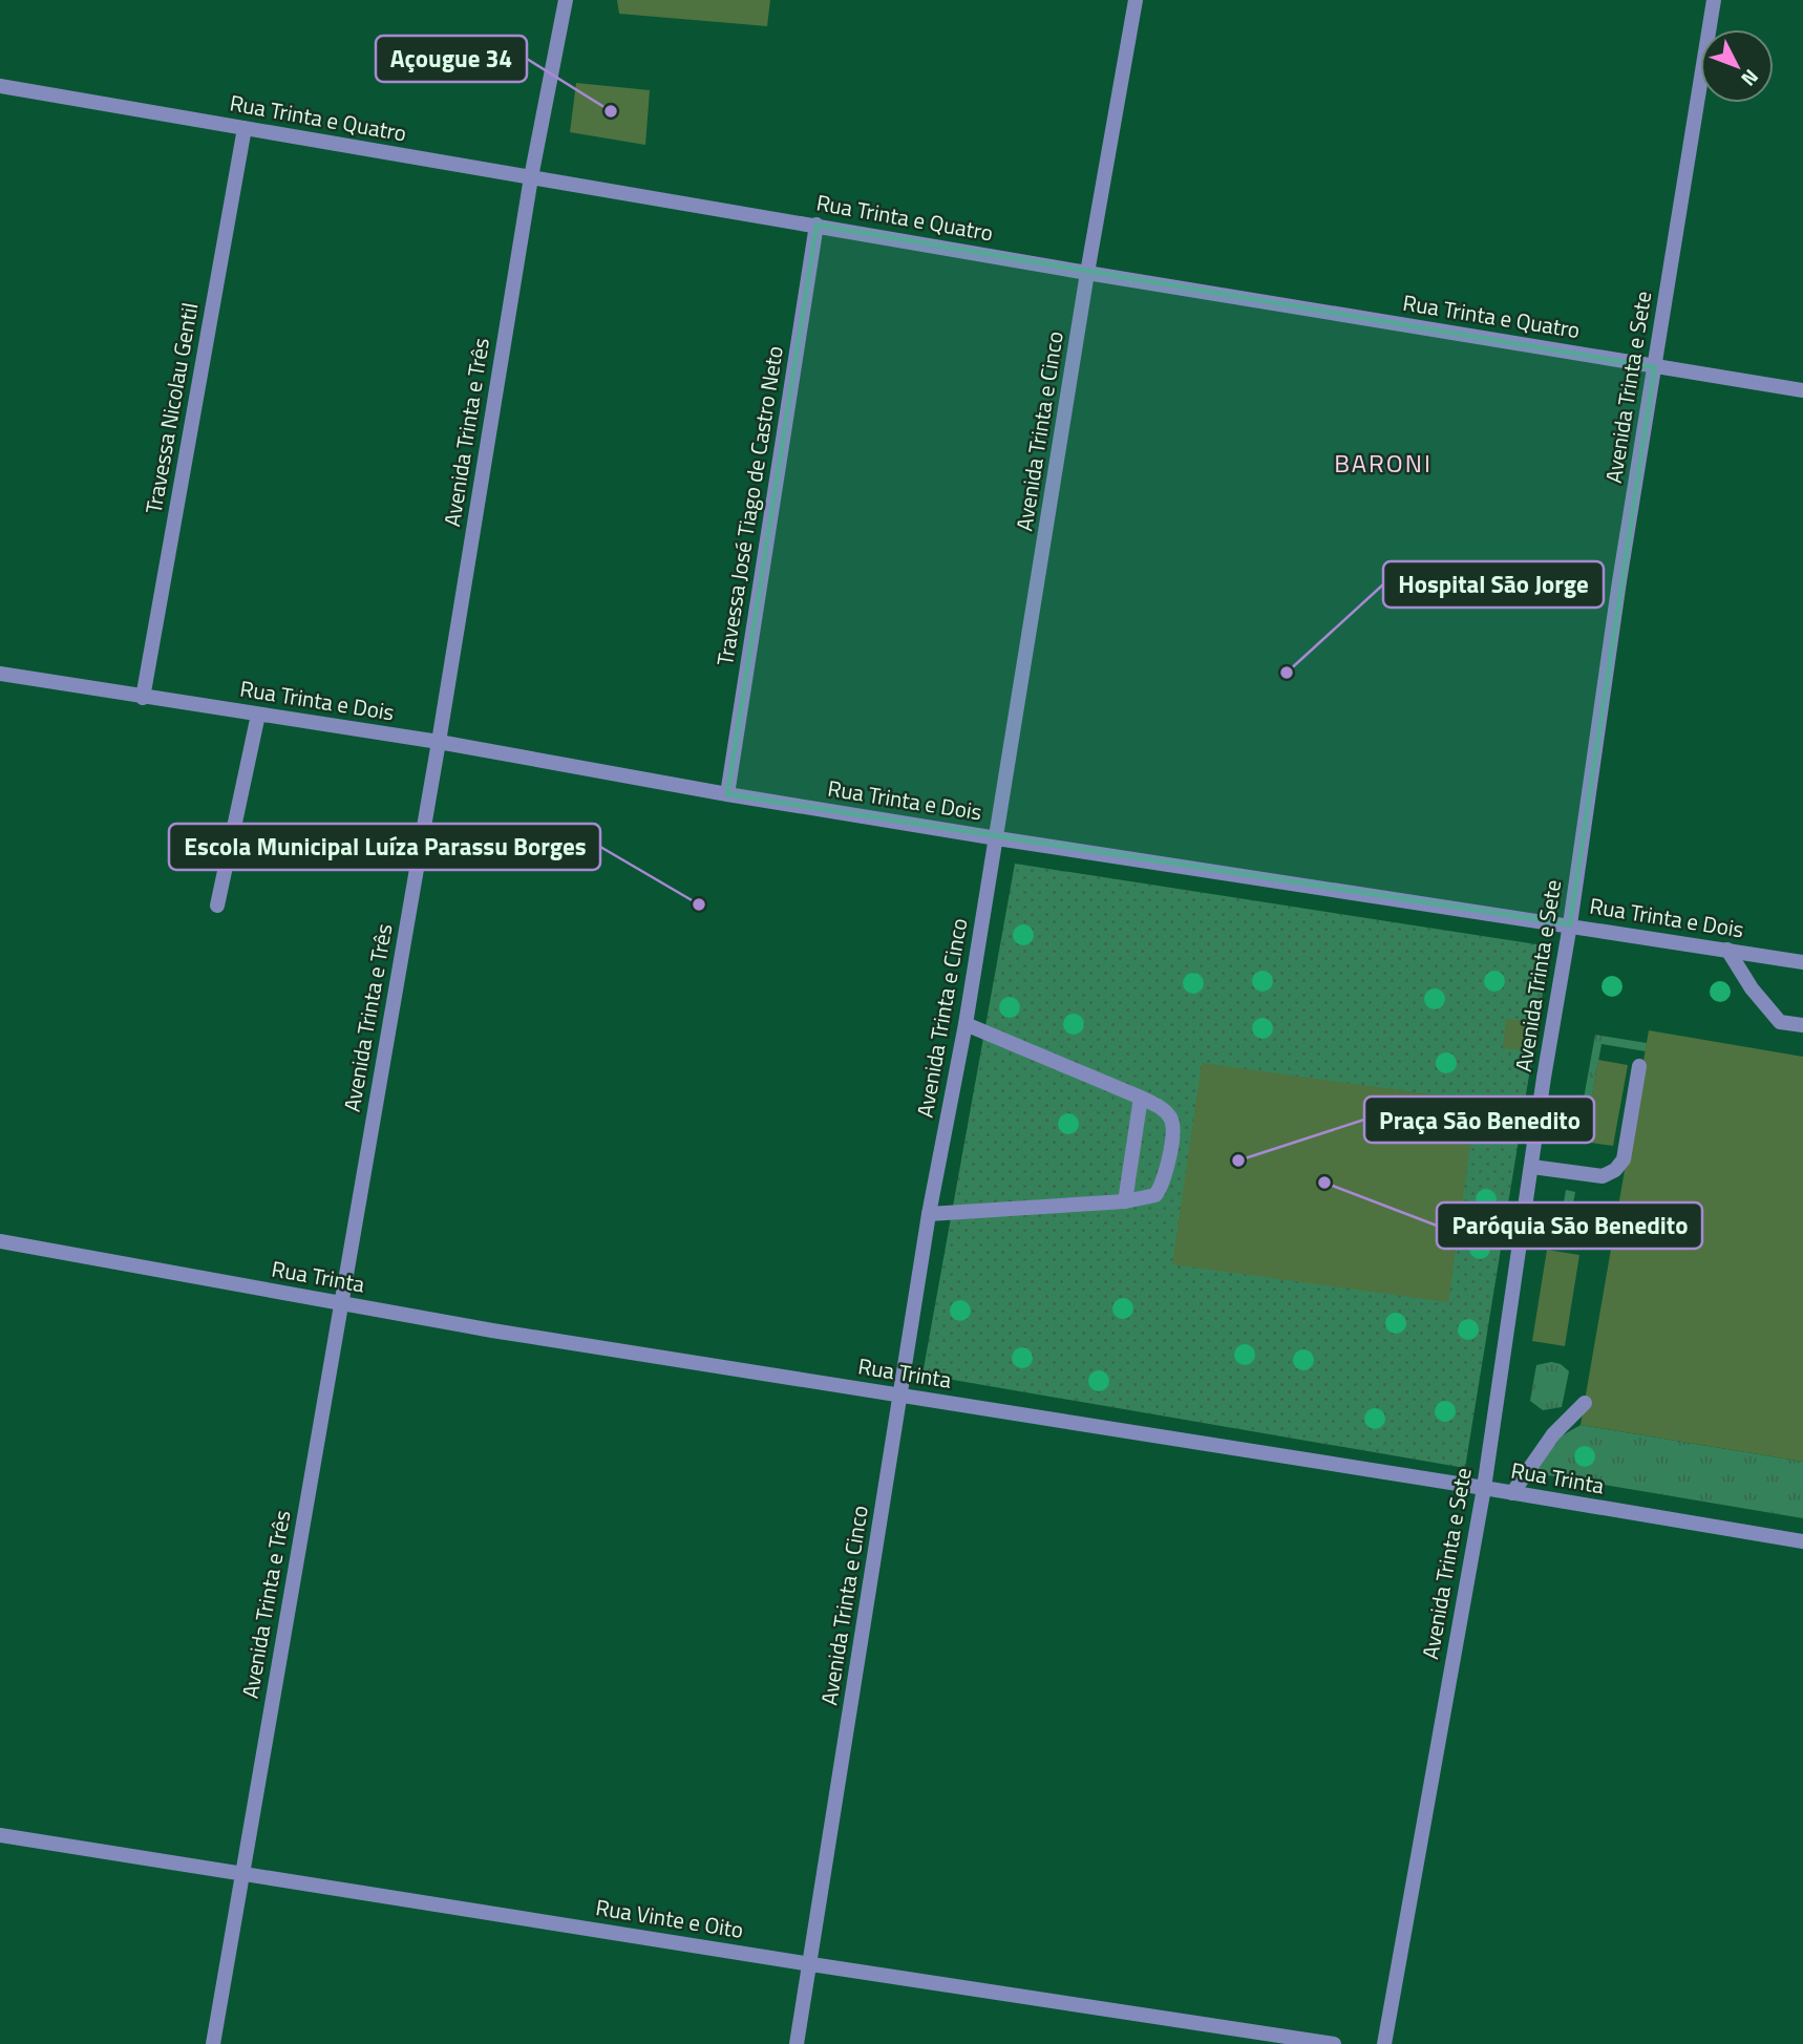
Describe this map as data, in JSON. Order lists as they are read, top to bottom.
{
  "streets": {
    "street": [
      "Rua Trinta e Quatro",
      "Avenida Trinta e Sete",
      "Travessa Nicolau Gentil",
      "Avenida Trinta e Cinco",
      "Avenida Trinta e Três",
      "Travessa José Tiago de Castro Neto",
      "Rua Trinta e Dois",
      "Rua Trinta",
      "Rua Vinte e Oito"
    ]
  },
  "crossings": [
    ["Rua Trinta e Quatro", "Avenida Trinta e Sete"],
    ["Rua Trinta e Quatro", "Travessa Nicolau Gentil"],
    ["Rua Trinta e Quatro", "Avenida Trinta e Cinco"],
    ["Rua Trinta e Quatro", "Avenida Trinta e Três"],
    ["Rua Trinta e Quatro", "Travessa José Tiago de Castro Neto"],
    ["Avenida Trinta e Sete", "Rua Trinta e Dois"],
    ["Avenida Trinta e Sete", "Rua Trinta"],
    ["Travessa Nicolau Gentil", "Rua Trinta e Dois"],
    ["Avenida Trinta e Cinco", "Rua Trinta e Dois"],
    ["Avenida Trinta e Cinco", "Rua Trinta"],
    ["Avenida Trinta e Cinco", "Rua Vinte e Oito"],
    ["Avenida Trinta e Três", "Rua Trinta e Dois"],
    ["Avenida Trinta e Três", "Rua Trinta"],
    ["Avenida Trinta e Três", "Rua Vinte e Oito"],
    ["Travessa José Tiago de Castro Neto", "Rua Trinta e Dois"]
  ],
  "districts": ["BARONI"],
  "places": [
    "Açougue 34",
    "Hospital São Jorge",
    "Escola Municipal Luíza Parassu Borges",
    "Praça São Benedito",
    "Paróquia São Benedito"
  ],
  "north": "bottom right"
}
